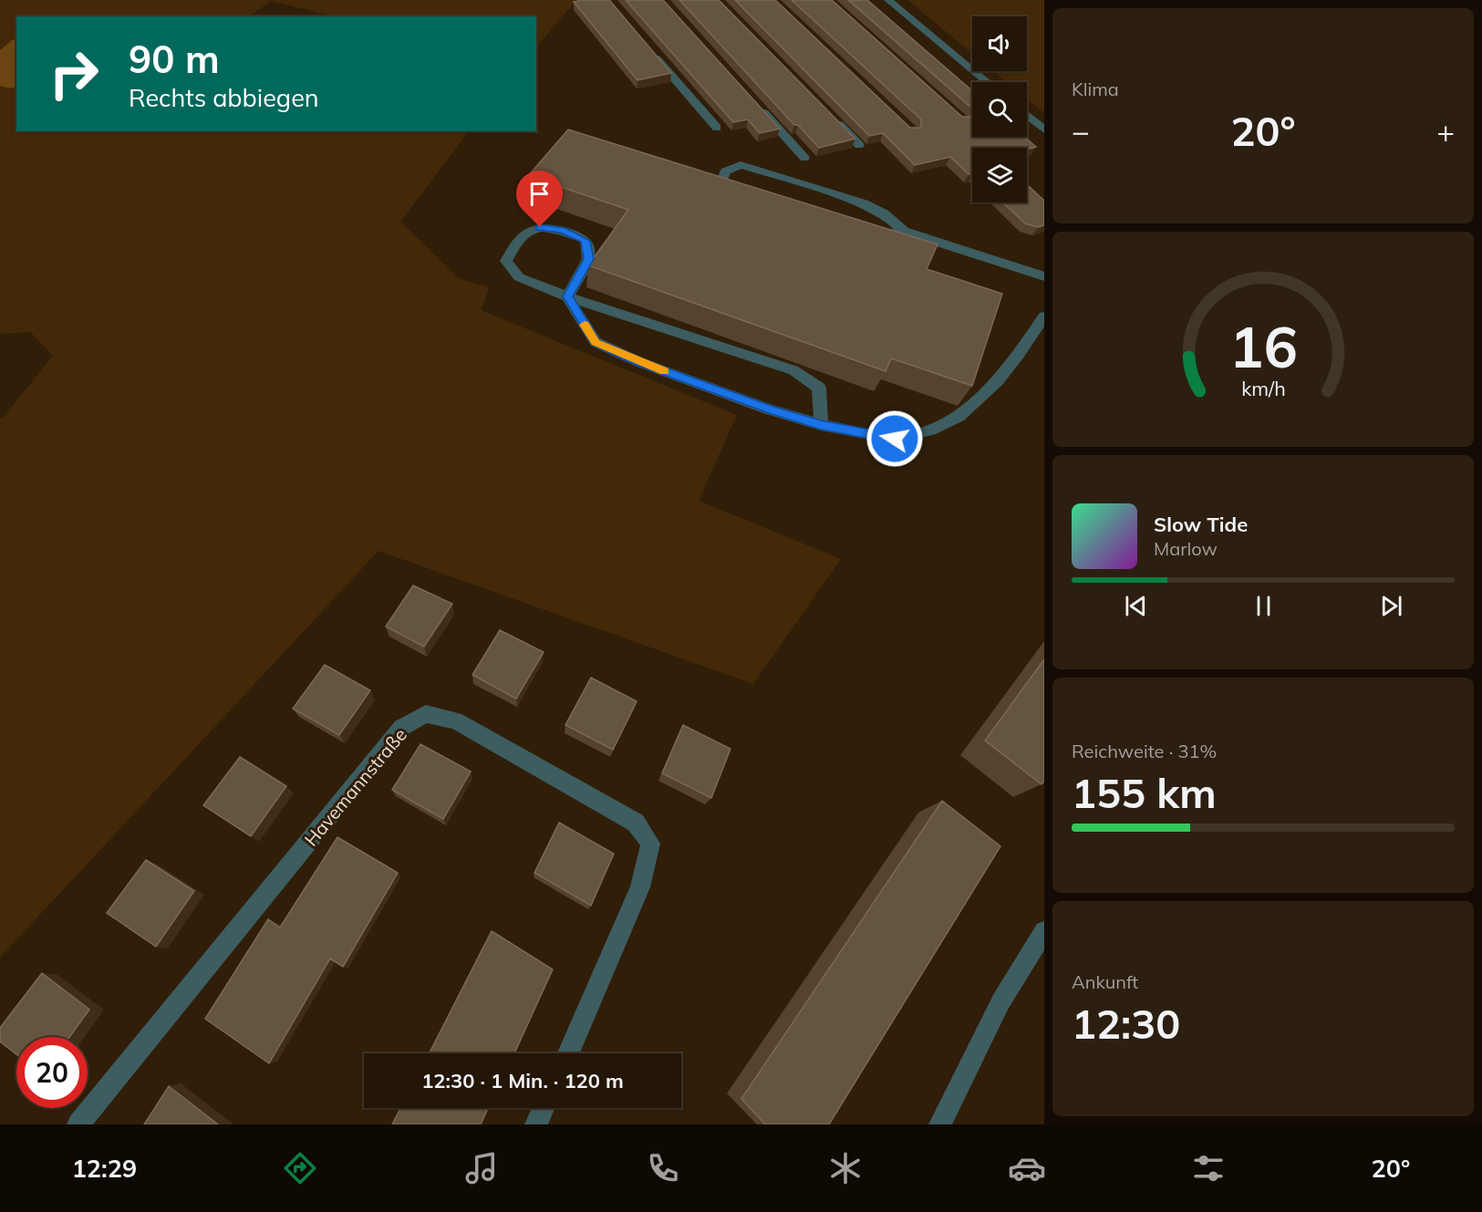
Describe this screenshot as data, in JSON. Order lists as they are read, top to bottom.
{
  "streets": {
    "street": ["Havemannstraße"]
  },
  "page": {
    "tile": [
      "Klima",
      ["Reichweite · 31%", "155 km"],
      ["Ankunft", "12:30"]
    ],
    "turn": ["90 m", "Rechts abbiegen"],
    "heat": ["−", "20°", "+"],
    "song": ["Slow Tide", "Marlow"],
    "limit": "20",
    "trip": "12:30 · 1 Min. · 120 m",
    "tabs": ["12:29", "20°"],
    "gauge": ["16", "km/h"]
  }
}
